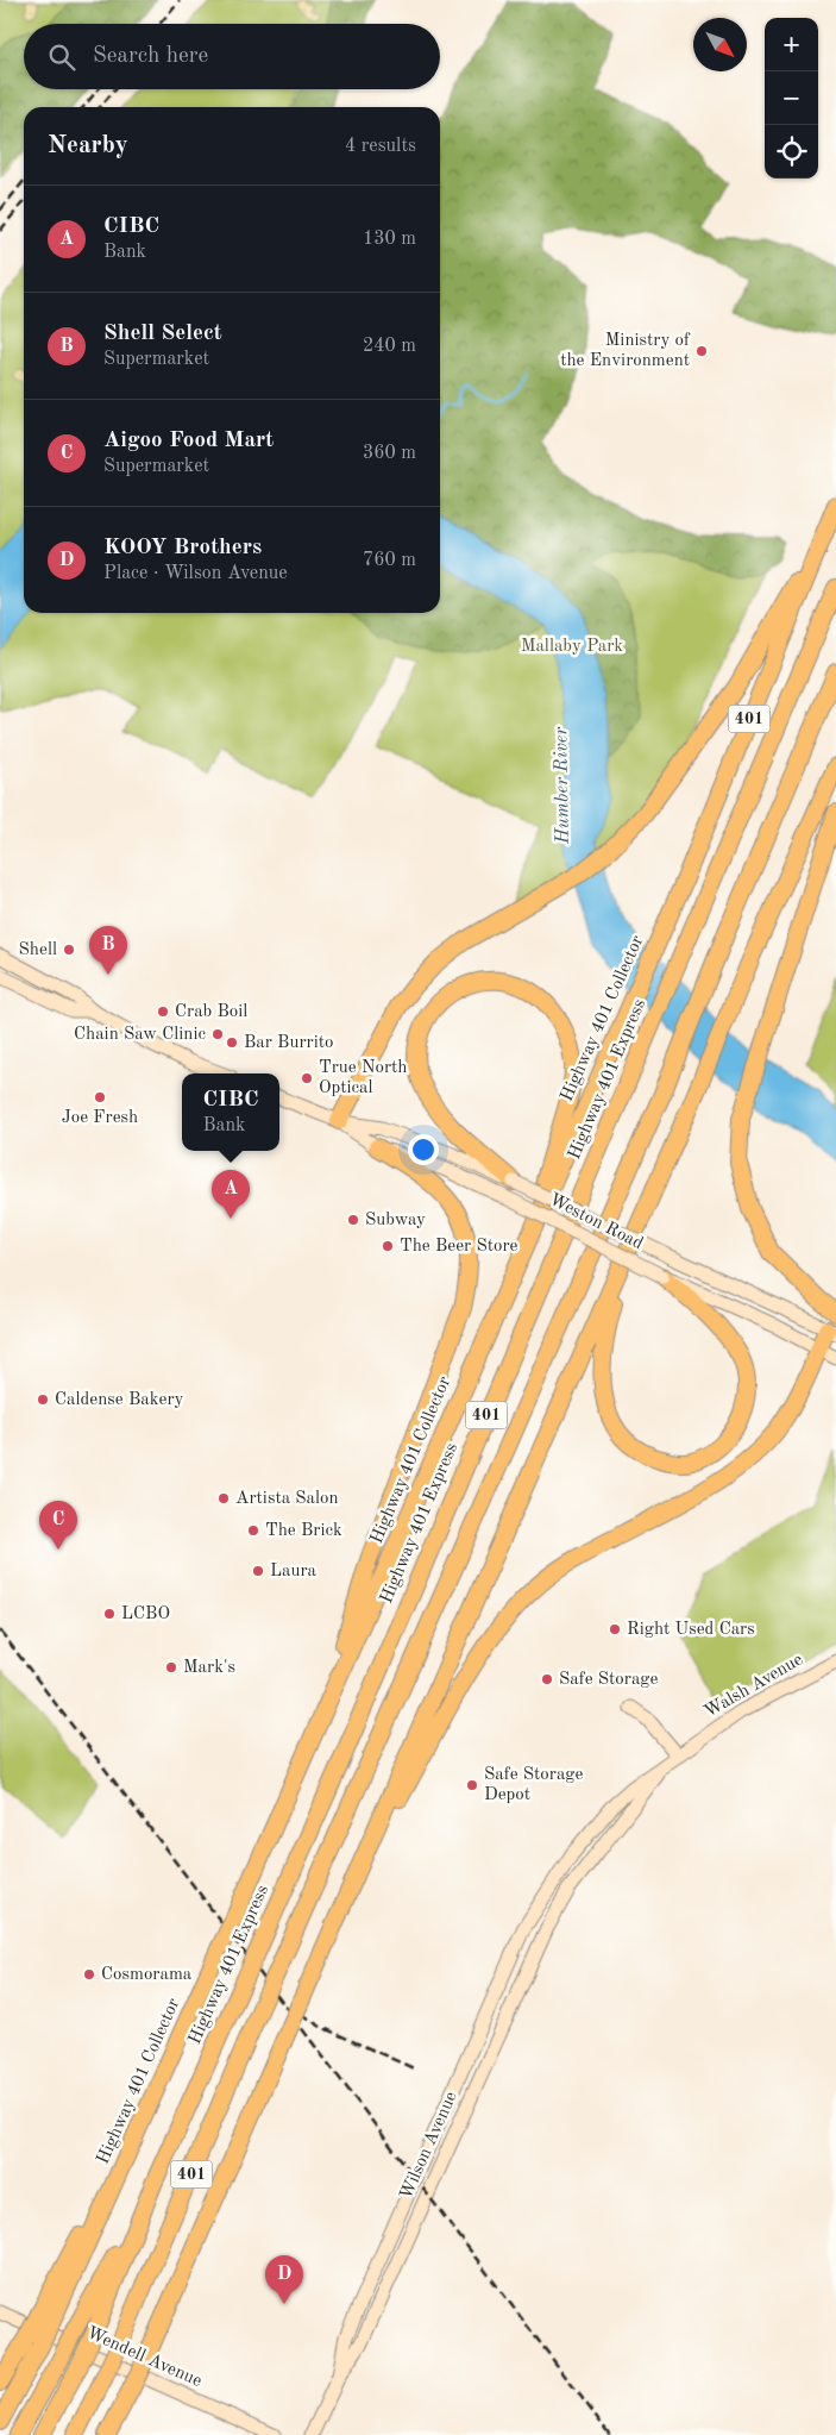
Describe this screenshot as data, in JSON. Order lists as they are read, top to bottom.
{
  "streets": {
    "highway": ["401", "Highway 401 Collector", "Highway 401 Express"],
    "main road": [
      "Weston Road",
      "Walsh Avenue",
      "Wilson Avenue",
      "Wendell Avenue"
    ]
  },
  "crossings": [
    ["Walsh Avenue", "Wilson Avenue"]
  ],
  "water": ["Humber River"],
  "parks": ["Mallaby Park"],
  "places": [
    "Ministry of the Environment",
    "Shell",
    "Crab Boil",
    "Chain Saw Clinic",
    "Bar Burrito",
    "True North Optical",
    "Joe Fresh",
    "Subway",
    "The Beer Store",
    "Caldense Bakery",
    "Artista Salon",
    "The Brick",
    "Laura",
    "LCBO",
    "Right Used Cars",
    "Mark's",
    "Safe Storage",
    "Safe Storage Depot",
    "Cosmorama"
  ],
  "north": "bottom right",
  "page": {
    "map_buttons": ["+", "−"],
    "search": "Search here",
    "heading": ["Nearby", "4 results"],
    "list": [
      {
        "mark": "A",
        "name": "CIBC",
        "note": "Bank",
        "value": "130 m"
      },
      {
        "mark": "B",
        "name": "Shell Select",
        "note": "Supermarket",
        "value": "240 m"
      },
      {
        "mark": "C",
        "name": "Aigoo Food Mart",
        "note": "Supermarket",
        "value": "360 m"
      },
      {
        "mark": "D",
        "name": "KOOY Brothers",
        "note": "Place · Wilson Avenue",
        "value": "760 m"
      }
    ],
    "pins": [
      "B",
      "A",
      "C",
      "D"
    ],
    "popup": ["CIBC", "Bank"]
  }
}
